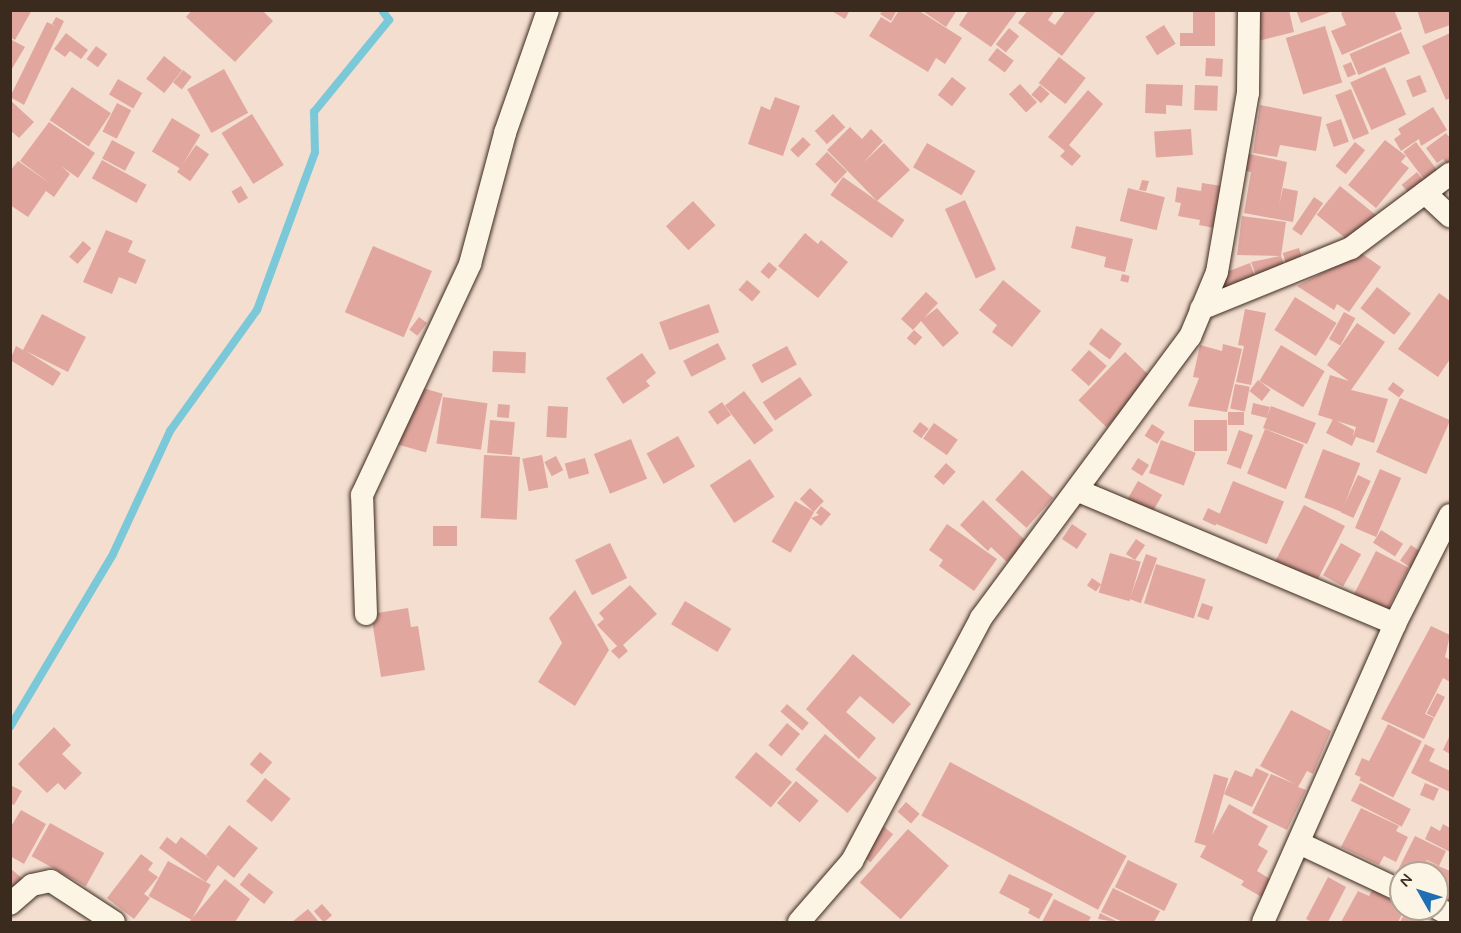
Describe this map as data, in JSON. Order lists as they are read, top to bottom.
{
  "north": "top left"
}
